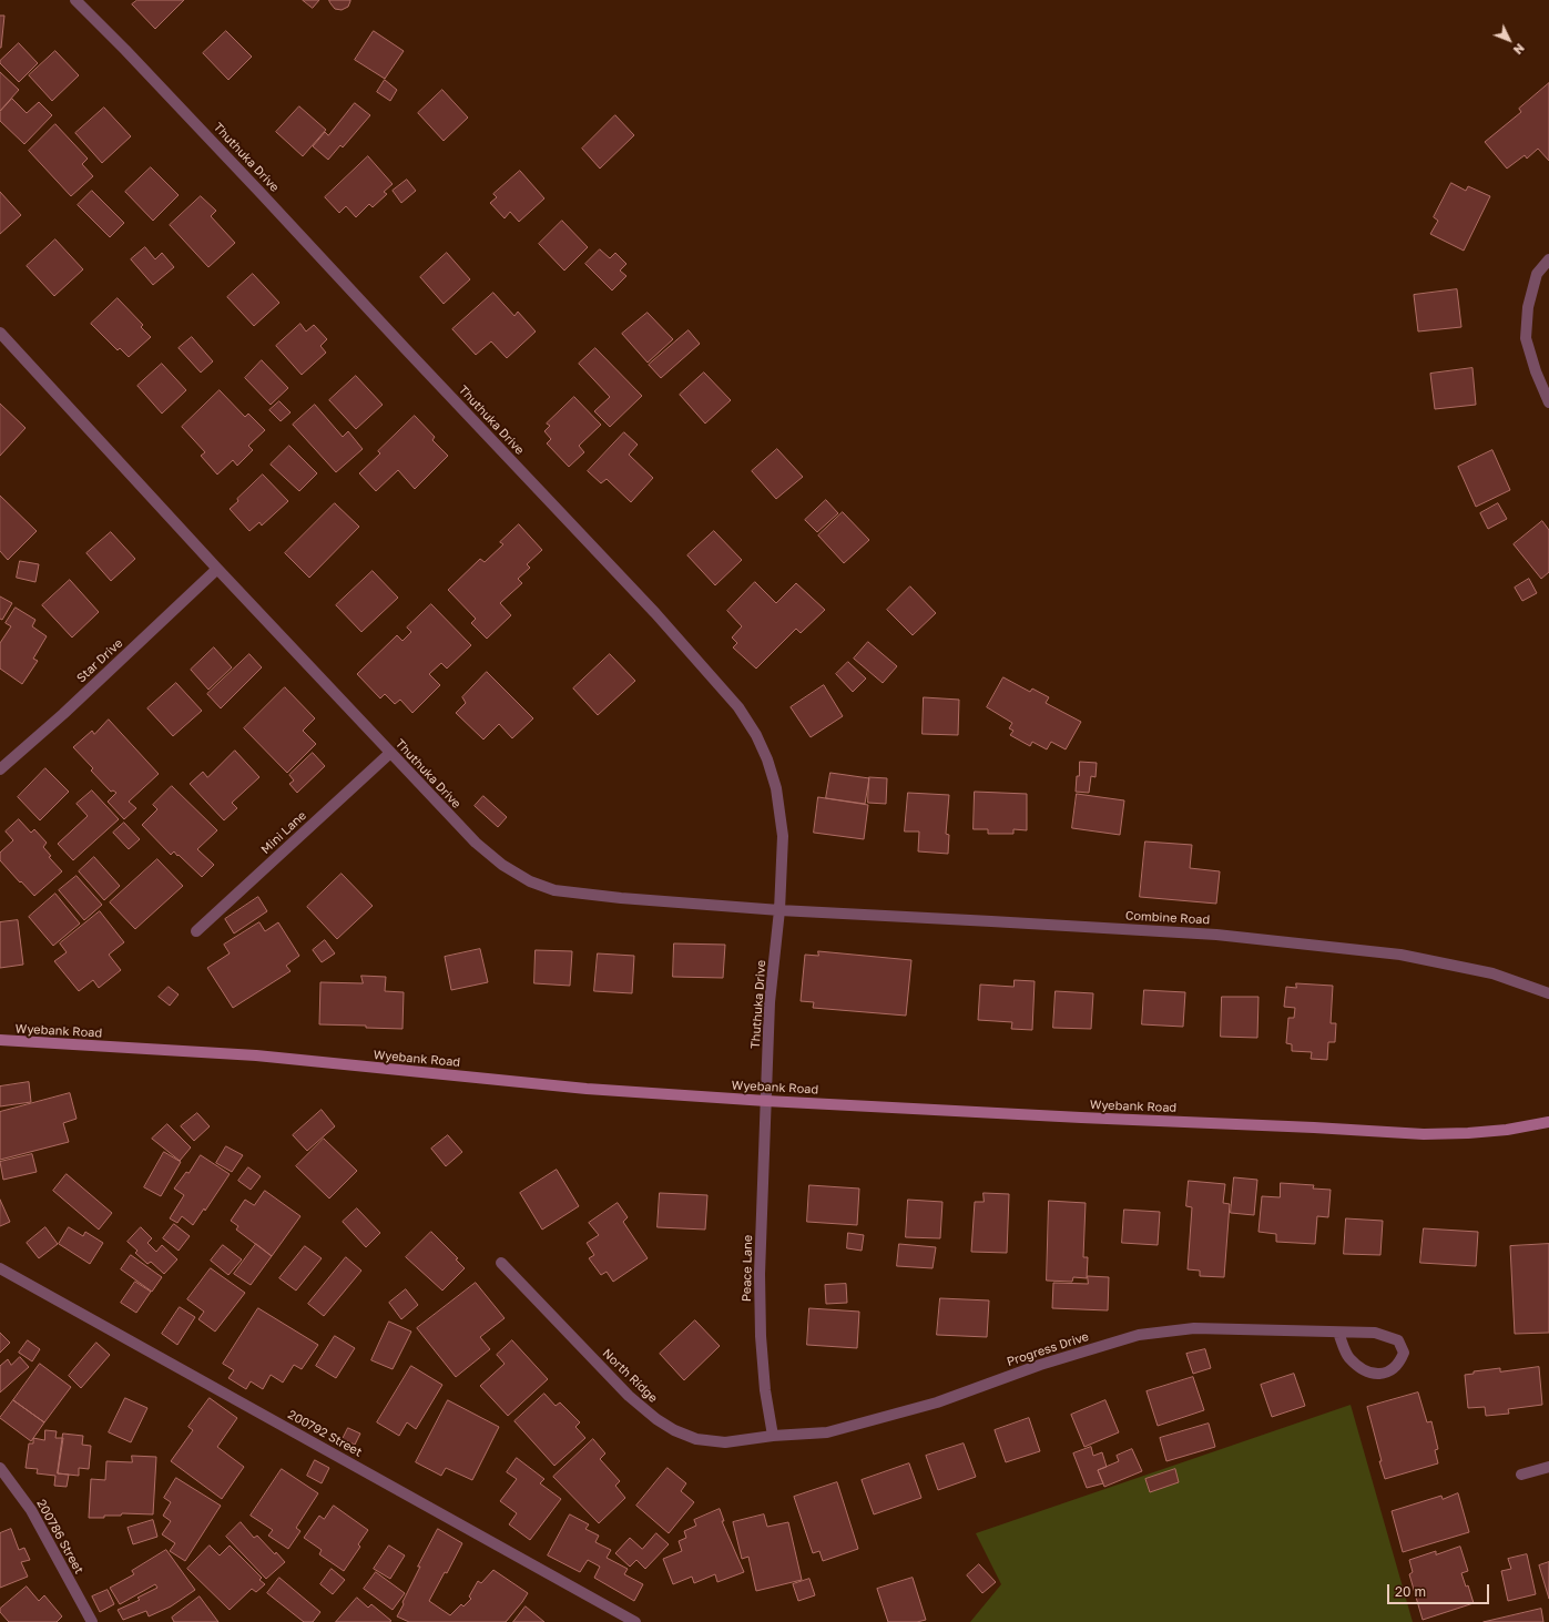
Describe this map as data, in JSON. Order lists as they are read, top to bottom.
{
  "streets": {
    "street": [
      "Thuthuka Drive",
      "Star Drive",
      "Mini Lane",
      "Combine Road",
      "Wyebank Road",
      "Peace Lane",
      "Progress Drive",
      "North Ridge",
      "200792 Street",
      "200786 Street"
    ]
  },
  "crossings": [
    ["Thuthuka Drive", "Star Drive"],
    ["Thuthuka Drive", "Mini Lane"],
    ["Thuthuka Drive", "Combine Road"],
    ["Thuthuka Drive", "Wyebank Road"],
    ["Thuthuka Drive", "Peace Lane"],
    ["Wyebank Road", "Peace Lane"],
    ["Peace Lane", "Progress Drive"],
    ["Peace Lane", "North Ridge"],
    ["Progress Drive", "North Ridge"]
  ],
  "scale_bar": "20 m",
  "north": "bottom right"
}
